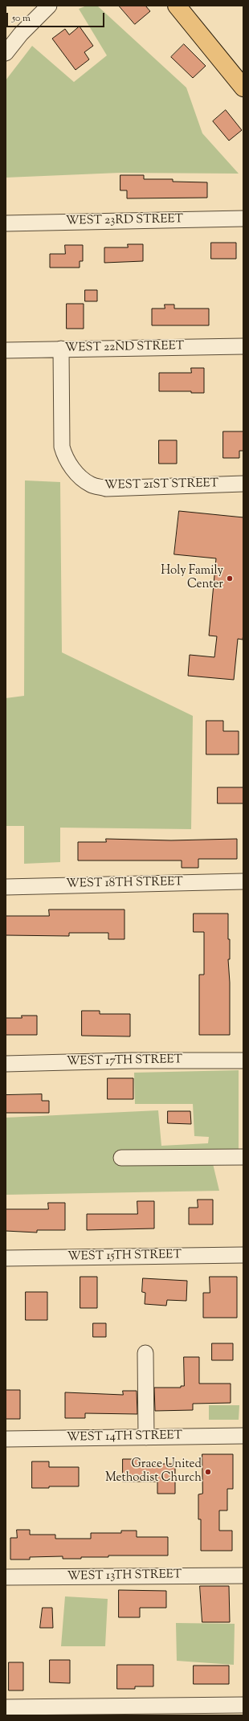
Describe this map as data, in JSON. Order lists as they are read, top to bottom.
{
  "streets": {
    "street": [
      "WEST 23RD STREET",
      "WEST 22ND STREET",
      "WEST 21ST STREET",
      "WEST 18TH STREET",
      "WEST 17TH STREET",
      "WEST 15TH STREET",
      "WEST 14TH STREET",
      "WEST 13TH STREET"
    ]
  },
  "crossings": [
    ["WEST 22ND STREET", "WEST 21ST STREET"]
  ],
  "places": ["Holy Family Center", "Grace United Methodist Church"],
  "scale_bar": "50 m"
}
